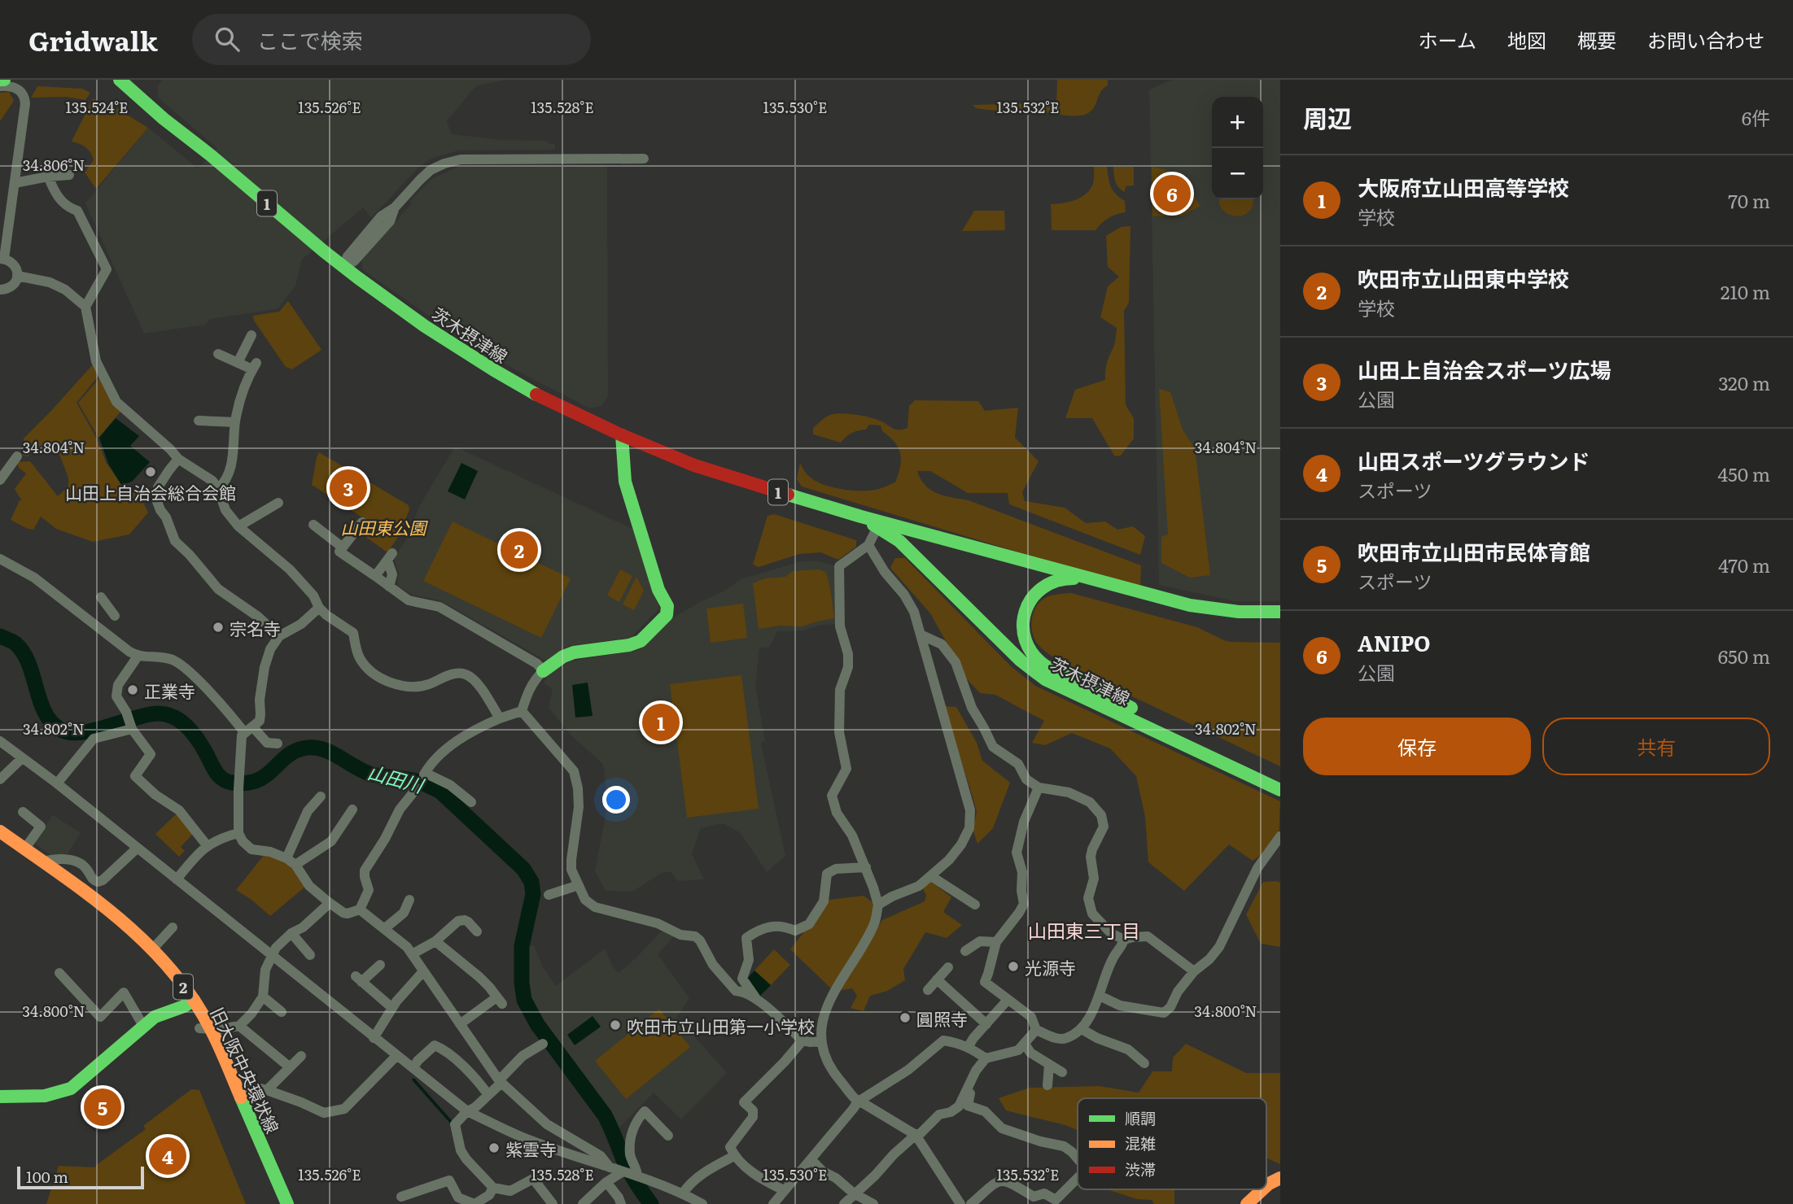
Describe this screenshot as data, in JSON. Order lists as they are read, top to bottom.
{
  "streets": {
    "main road": [
      "1",
      "茨木摂津線",
      "2",
      "旧大阪中央環状線"
    ]
  },
  "districts": ["山田東三丁目"],
  "water": ["山田川"],
  "parks": ["山田東公園"],
  "places": [
    "山田上自治会総合会館",
    "宗名寺",
    "正業寺",
    "光源寺",
    "圓照寺",
    "吹田市立山田第一小学校",
    "紫雲寺"
  ],
  "legend": ["順調", "混雑", "渋滞"],
  "scale_bar": "100 m",
  "page": {
    "header": "Gridwalk",
    "search": "ここで検索",
    "nav": [
      "ホーム",
      "地図",
      "概要",
      "お問い合わせ"
    ],
    "heading": ["周辺", "6件"],
    "map_buttons": ["+", "−"],
    "list": [
      {
        "mark": "1",
        "name": "大阪府立山田高等学校",
        "note": "学校",
        "value": "70 m"
      },
      {
        "mark": "2",
        "name": "吹田市立山田東中学校",
        "note": "学校",
        "value": "210 m"
      },
      {
        "mark": "3",
        "name": "山田上自治会スポーツ広場",
        "note": "公園",
        "value": "320 m"
      },
      {
        "mark": "4",
        "name": "山田スポーツグラウンド",
        "note": "スポーツ",
        "value": "450 m"
      },
      {
        "mark": "5",
        "name": "吹田市立山田市民体育館",
        "note": "スポーツ",
        "value": "470 m"
      },
      {
        "mark": "6",
        "name": "ANIPO",
        "note": "公園",
        "value": "650 m"
      }
    ],
    "pins": [
      "6",
      "3",
      "2",
      "1",
      "5",
      "4"
    ],
    "buttons": ["保存", "共有"],
    "scale": "100 m"
  },
  "coordinates": [
    "135.524°E",
    "135.526°E",
    "135.528°E",
    "135.530°E",
    "135.532°E",
    "34.806°N",
    "34.804°N",
    "34.802°N",
    "34.800°N"
  ]
}
